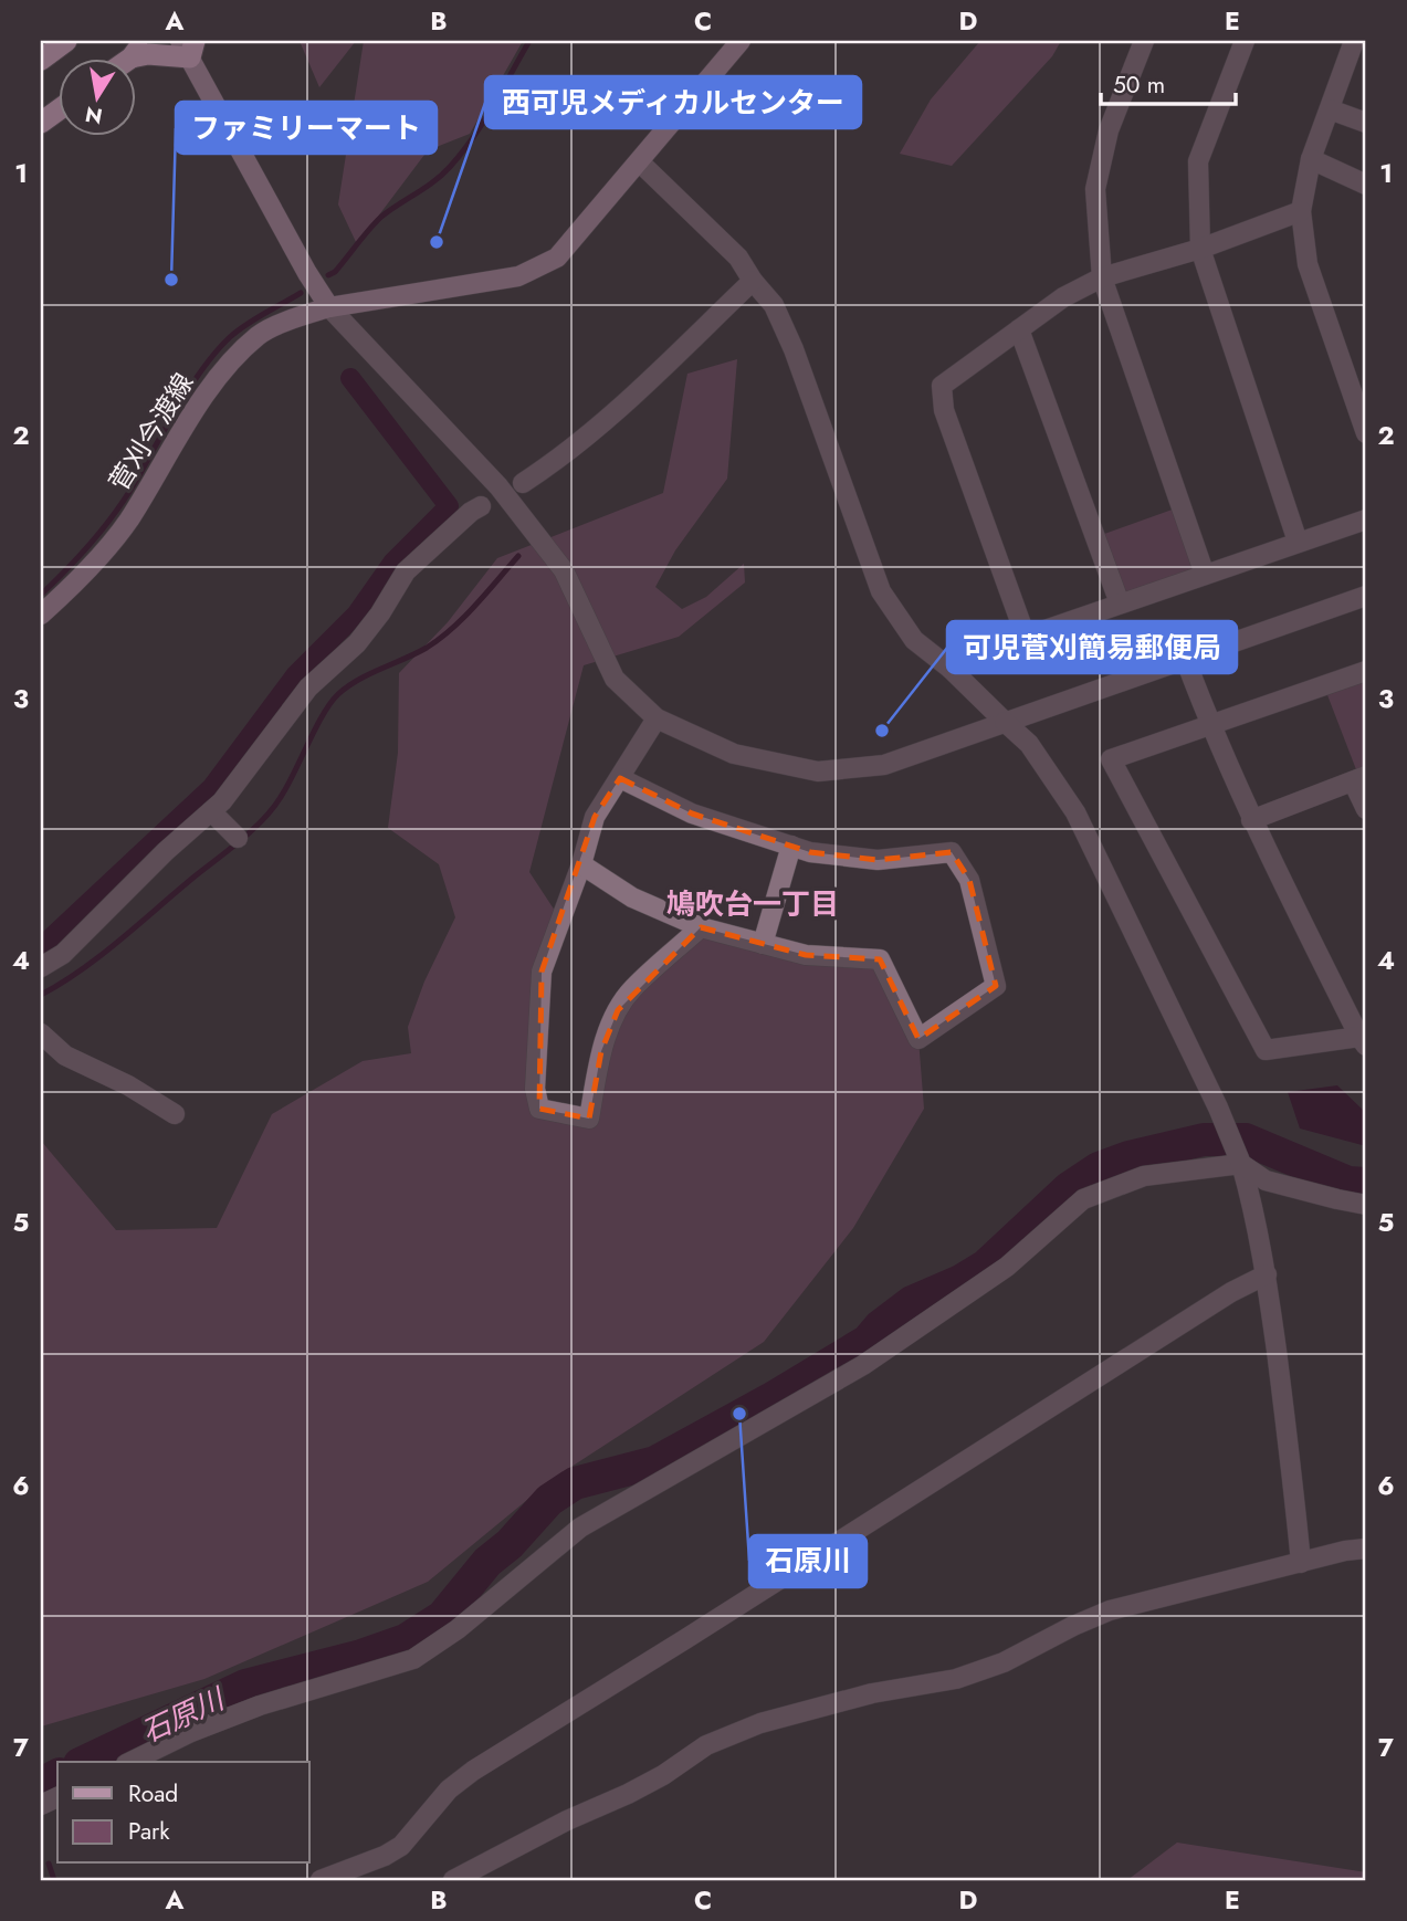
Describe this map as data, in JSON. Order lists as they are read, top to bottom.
{
  "streets": {
    "main road": ["菅刈今渡線"]
  },
  "districts": ["鳩吹台一丁目"],
  "water": ["石原川"],
  "places": [
    "西可児メディカルセンター",
    "ファミリーマート",
    "可児菅刈簡易郵便局",
    "石原川"
  ],
  "legend": ["Road", "Park"],
  "scale_bar": "50 m",
  "north": "bottom",
  "grid": {
    "columns": [
      "A",
      "B",
      "C",
      "D",
      "E"
    ],
    "rows": [
      "1",
      "2",
      "3",
      "4",
      "5",
      "6",
      "7"
    ]
  }
}
